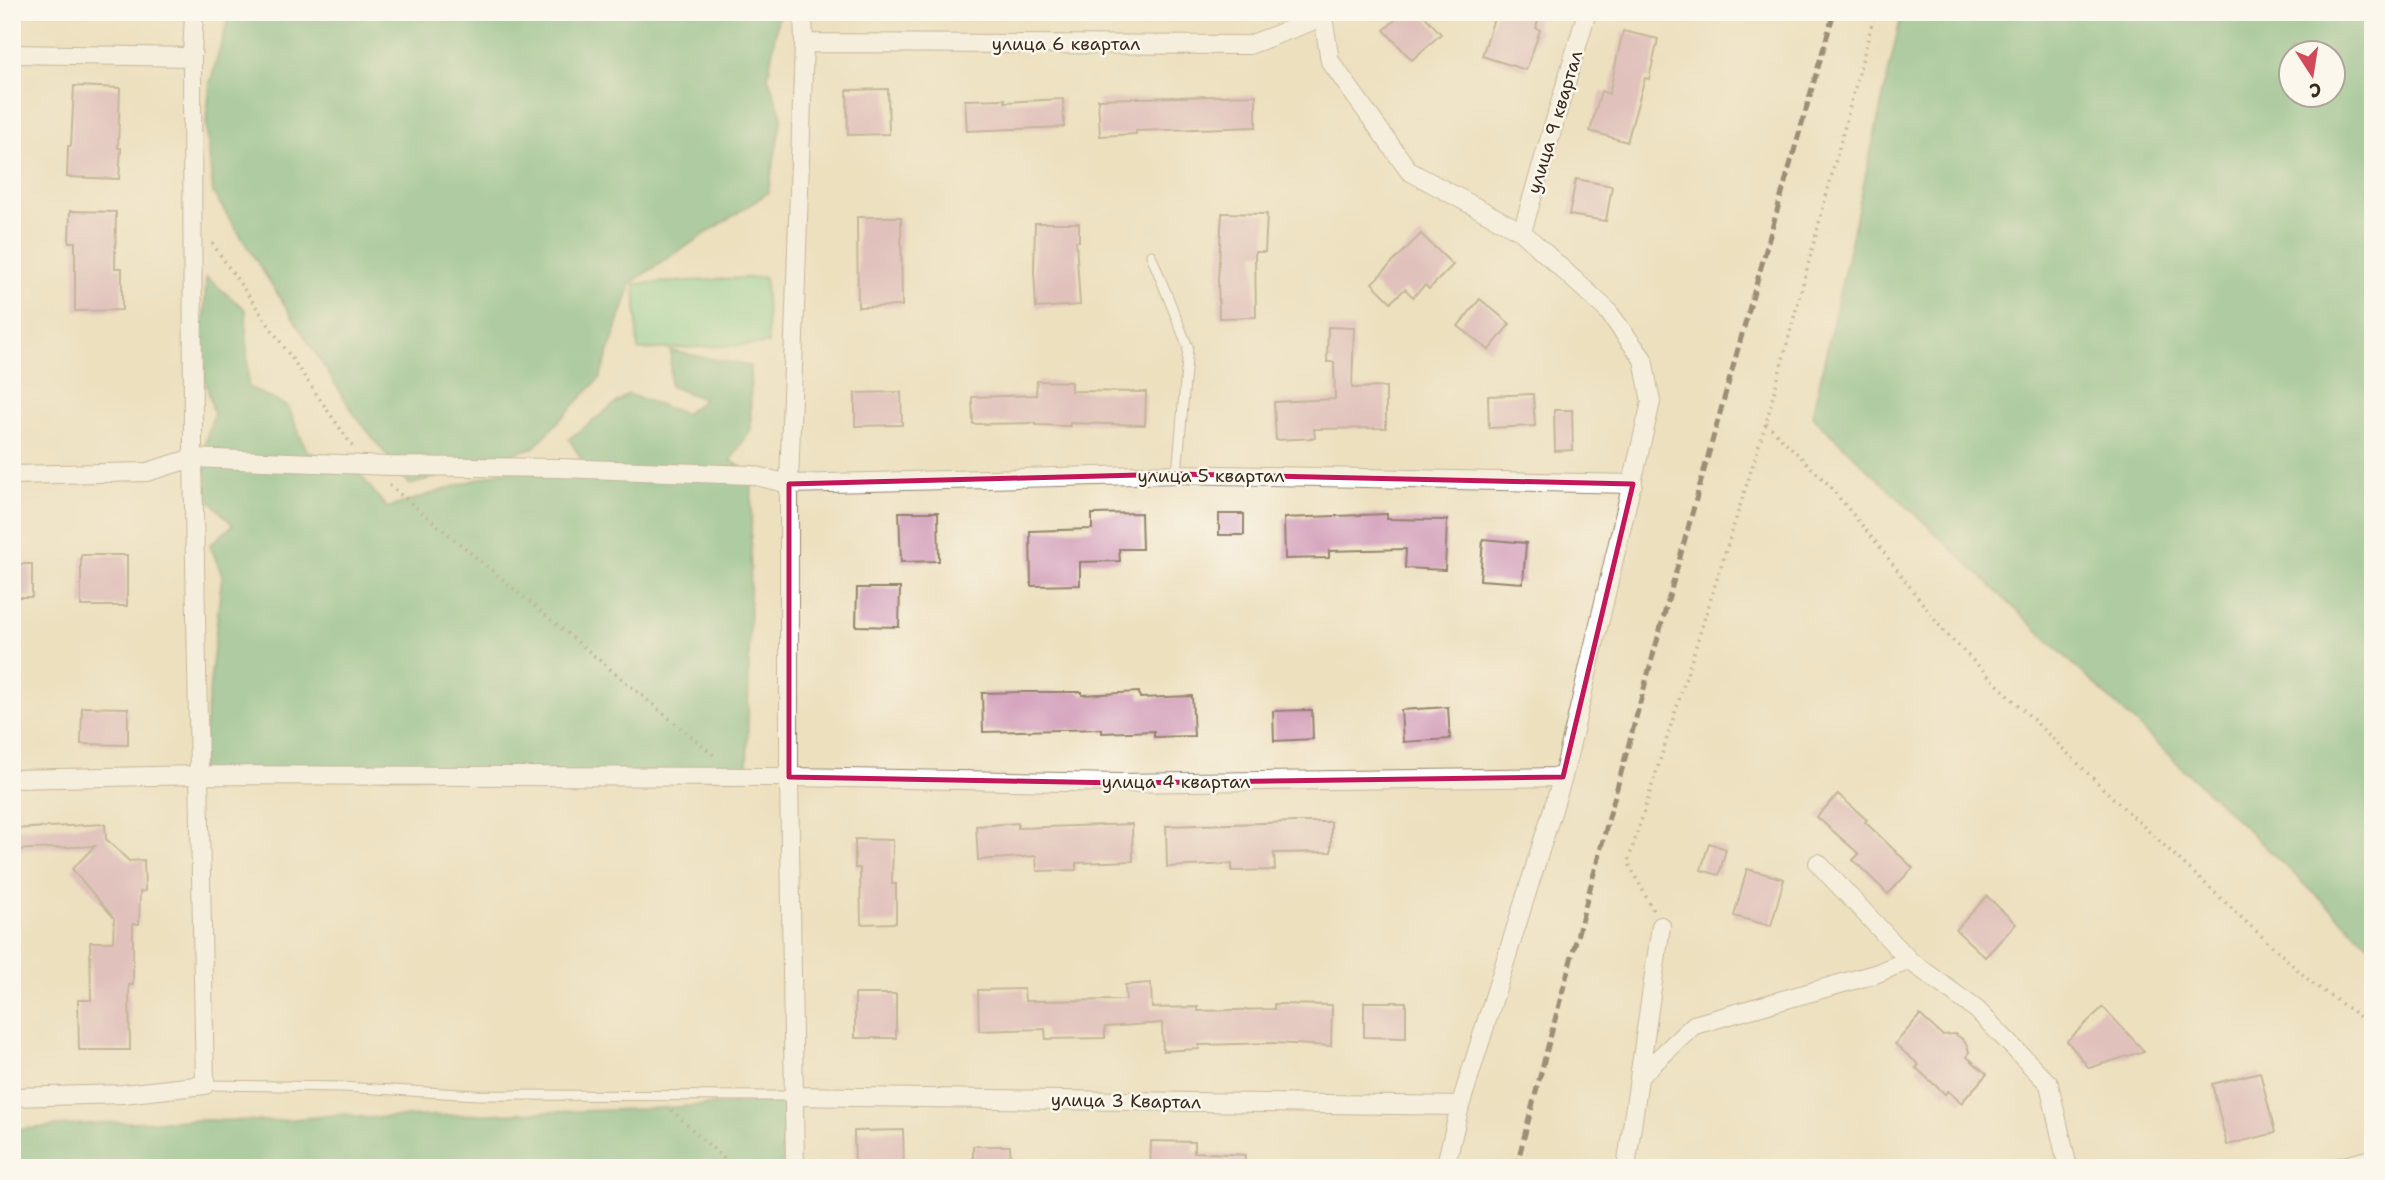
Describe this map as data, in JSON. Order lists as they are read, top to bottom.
{
  "streets": {
    "street": [
      "улица 6 квартал",
      "улица 9 квартал",
      "улица 5 квартал",
      "улица 4 квартал",
      "улица 3 Квартал"
    ]
  },
  "north": "bottom"
}
